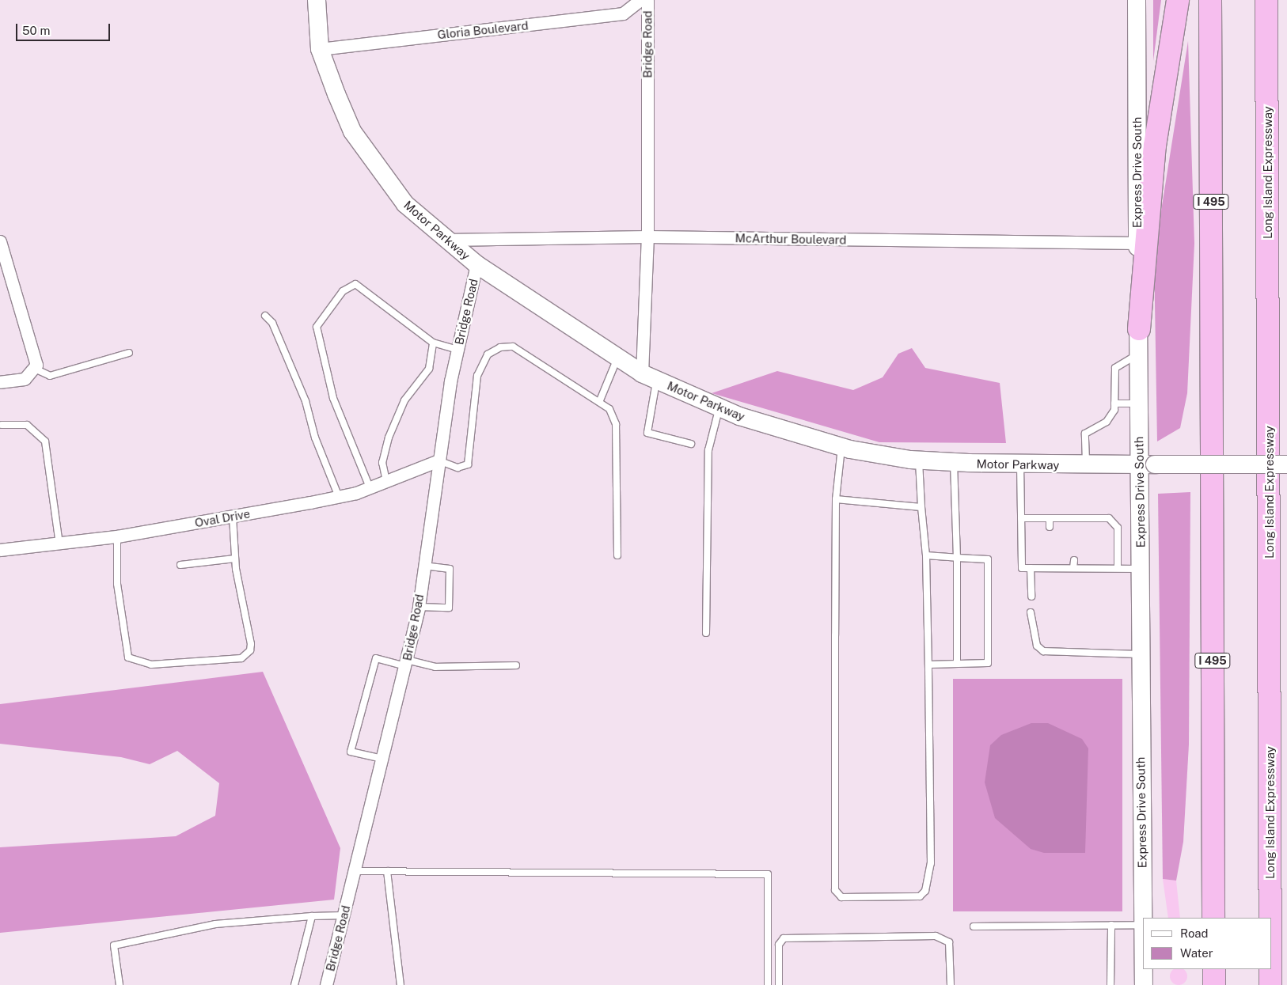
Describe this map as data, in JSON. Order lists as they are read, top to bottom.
{
  "streets": {
    "highway": ["Long Island Expressway", "I 495"],
    "main road": ["Express Drive South", "Motor Parkway"],
    "street": [
      "Gloria Boulevard",
      "Bridge Road",
      "McArthur Boulevard",
      "Oval Drive"
    ]
  },
  "crossings": [
    ["Gloria Boulevard", "Motor Parkway"],
    ["Bridge Road", "Motor Parkway"],
    ["Bridge Road", "McArthur Boulevard"],
    ["Bridge Road", "Oval Drive"],
    ["Express Drive South", "Motor Parkway"],
    ["Express Drive South", "McArthur Boulevard"],
    ["Motor Parkway", "McArthur Boulevard"]
  ],
  "legend": ["Road", "Water"],
  "scale_bar": "50 m"
}
